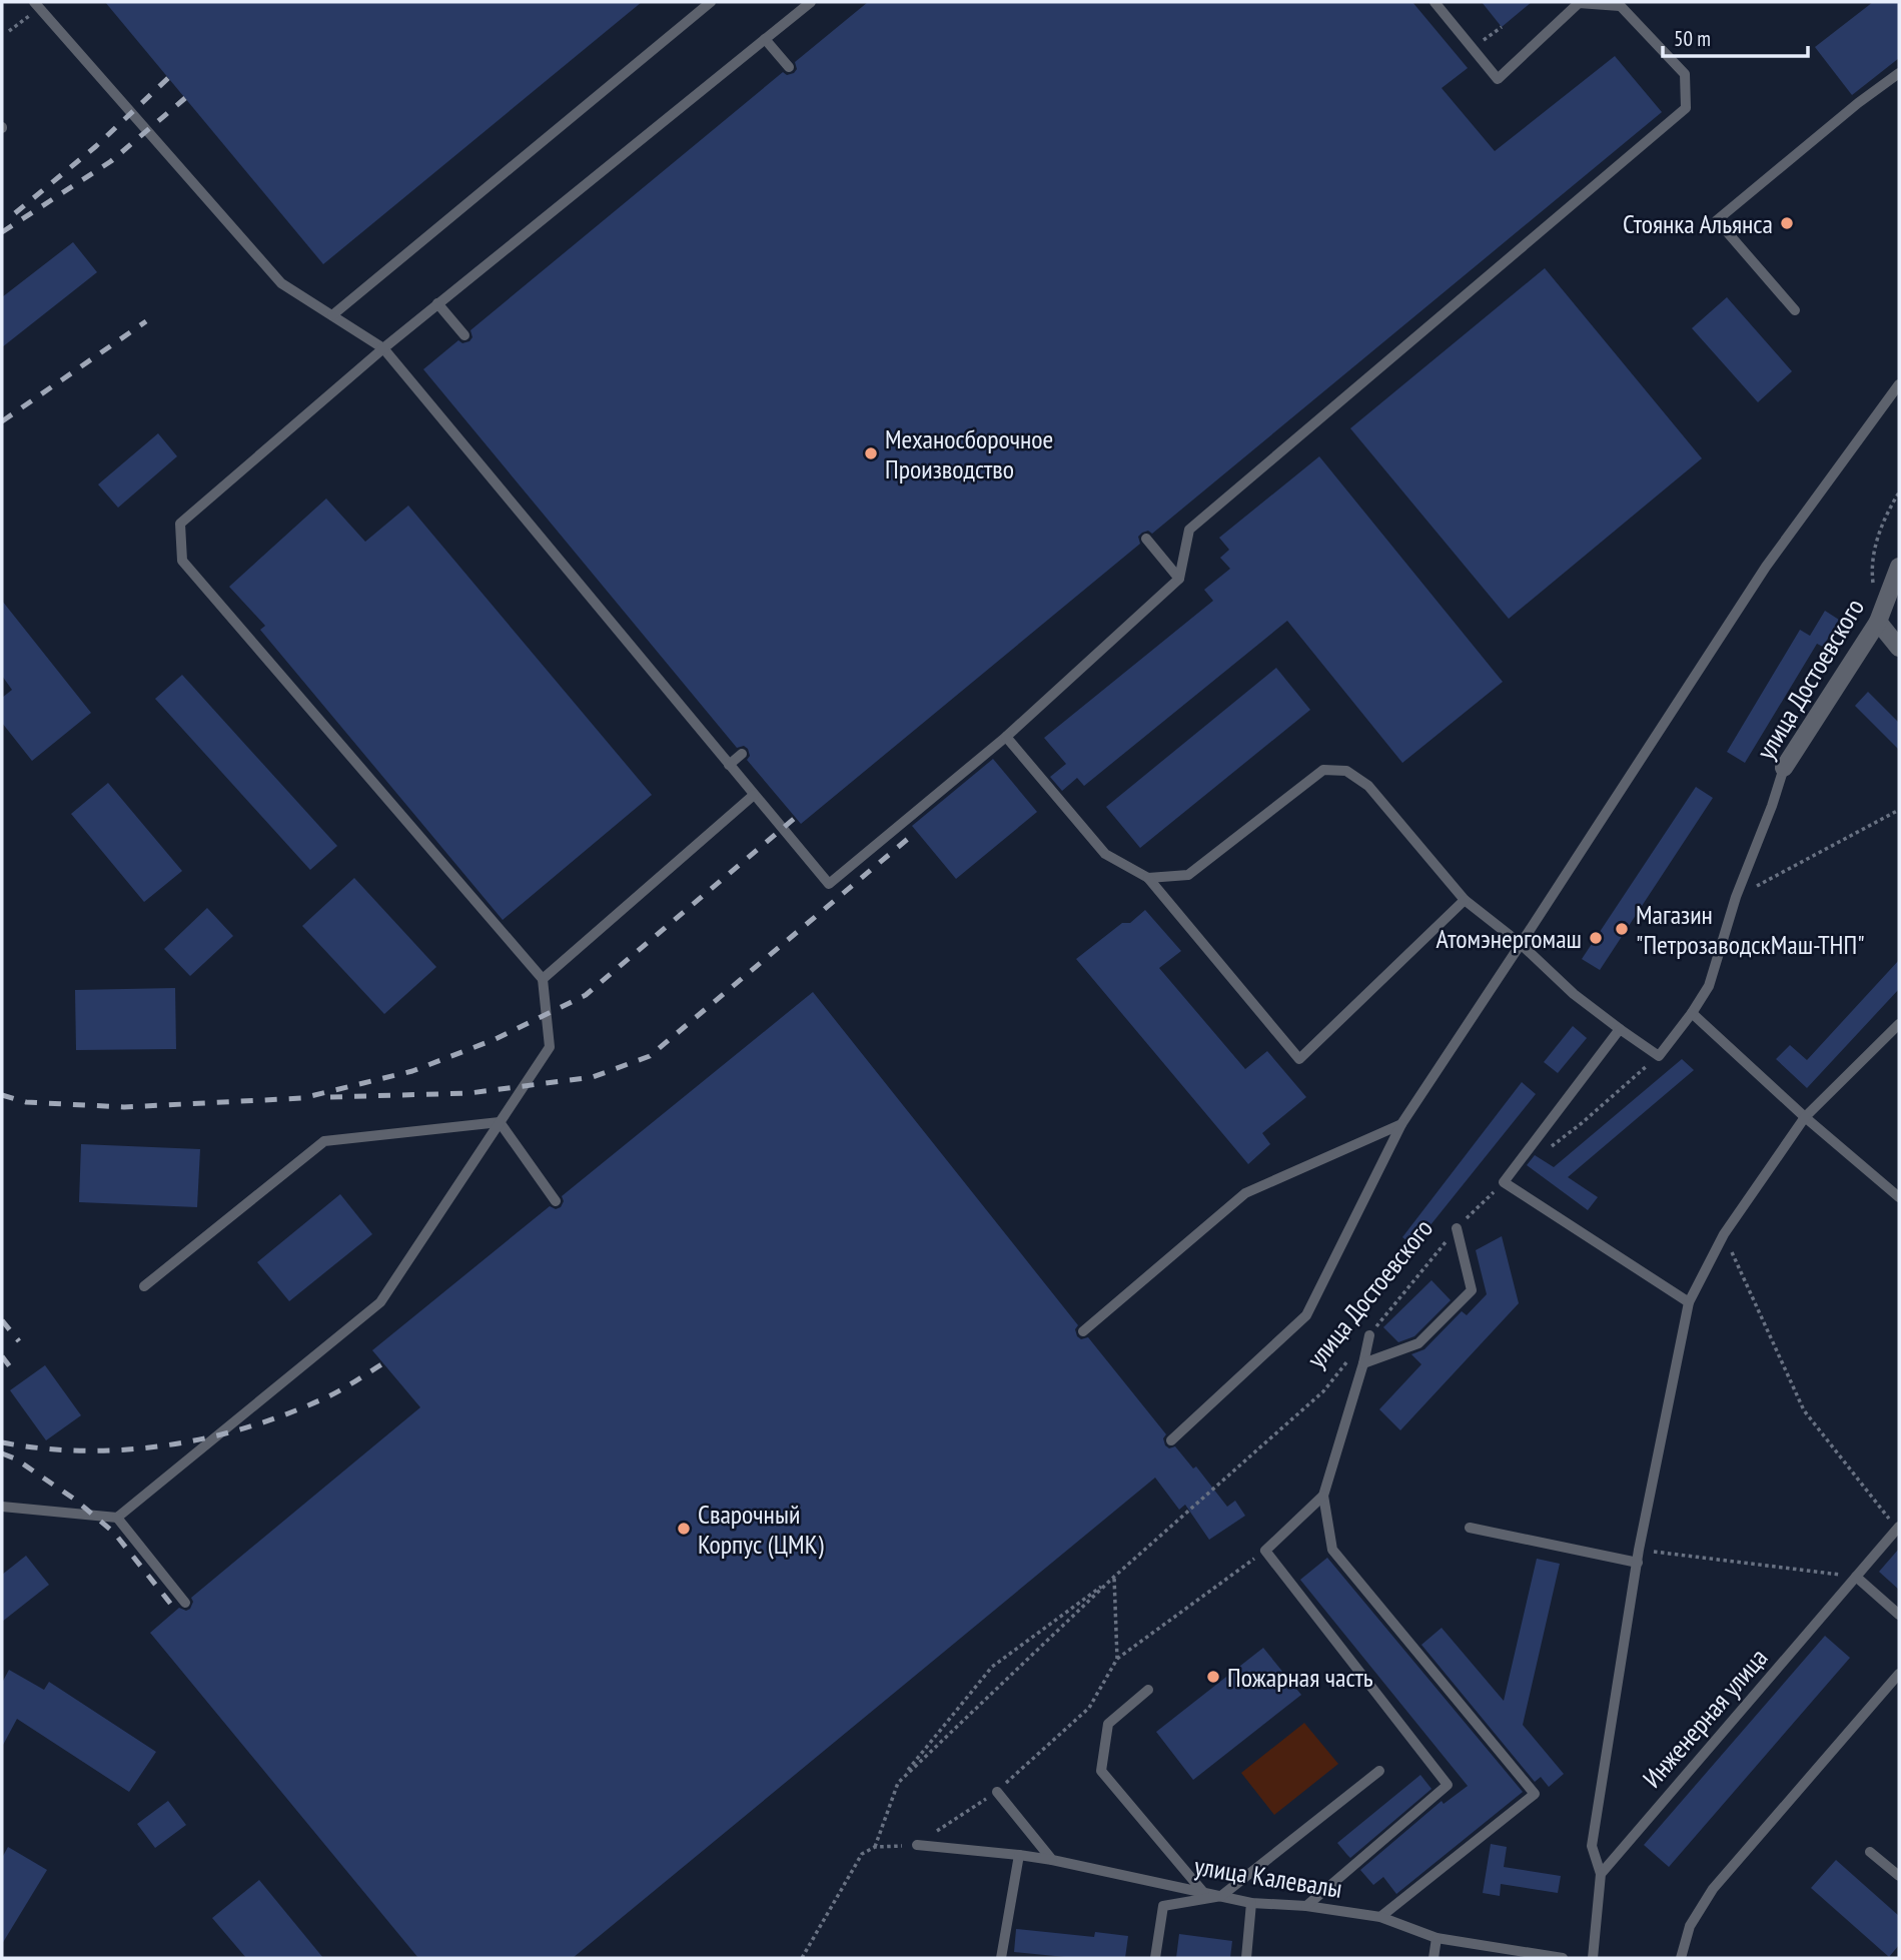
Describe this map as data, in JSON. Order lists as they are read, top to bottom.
{
  "streets": {
    "street": ["улица Достоевского"],
    "lane": ["Инженерная улица", "улица Калевалы"]
  },
  "places": [
    "Стоянка Альянса",
    "Механосборочное Производство",
    "Магазин \"ПетрозаводскМаш-ТНП\"",
    "Атомэнергомаш",
    "Сварочный Корпус (ЦМК)",
    "Пожарная часть"
  ],
  "scale_bar": "50 m"
}
